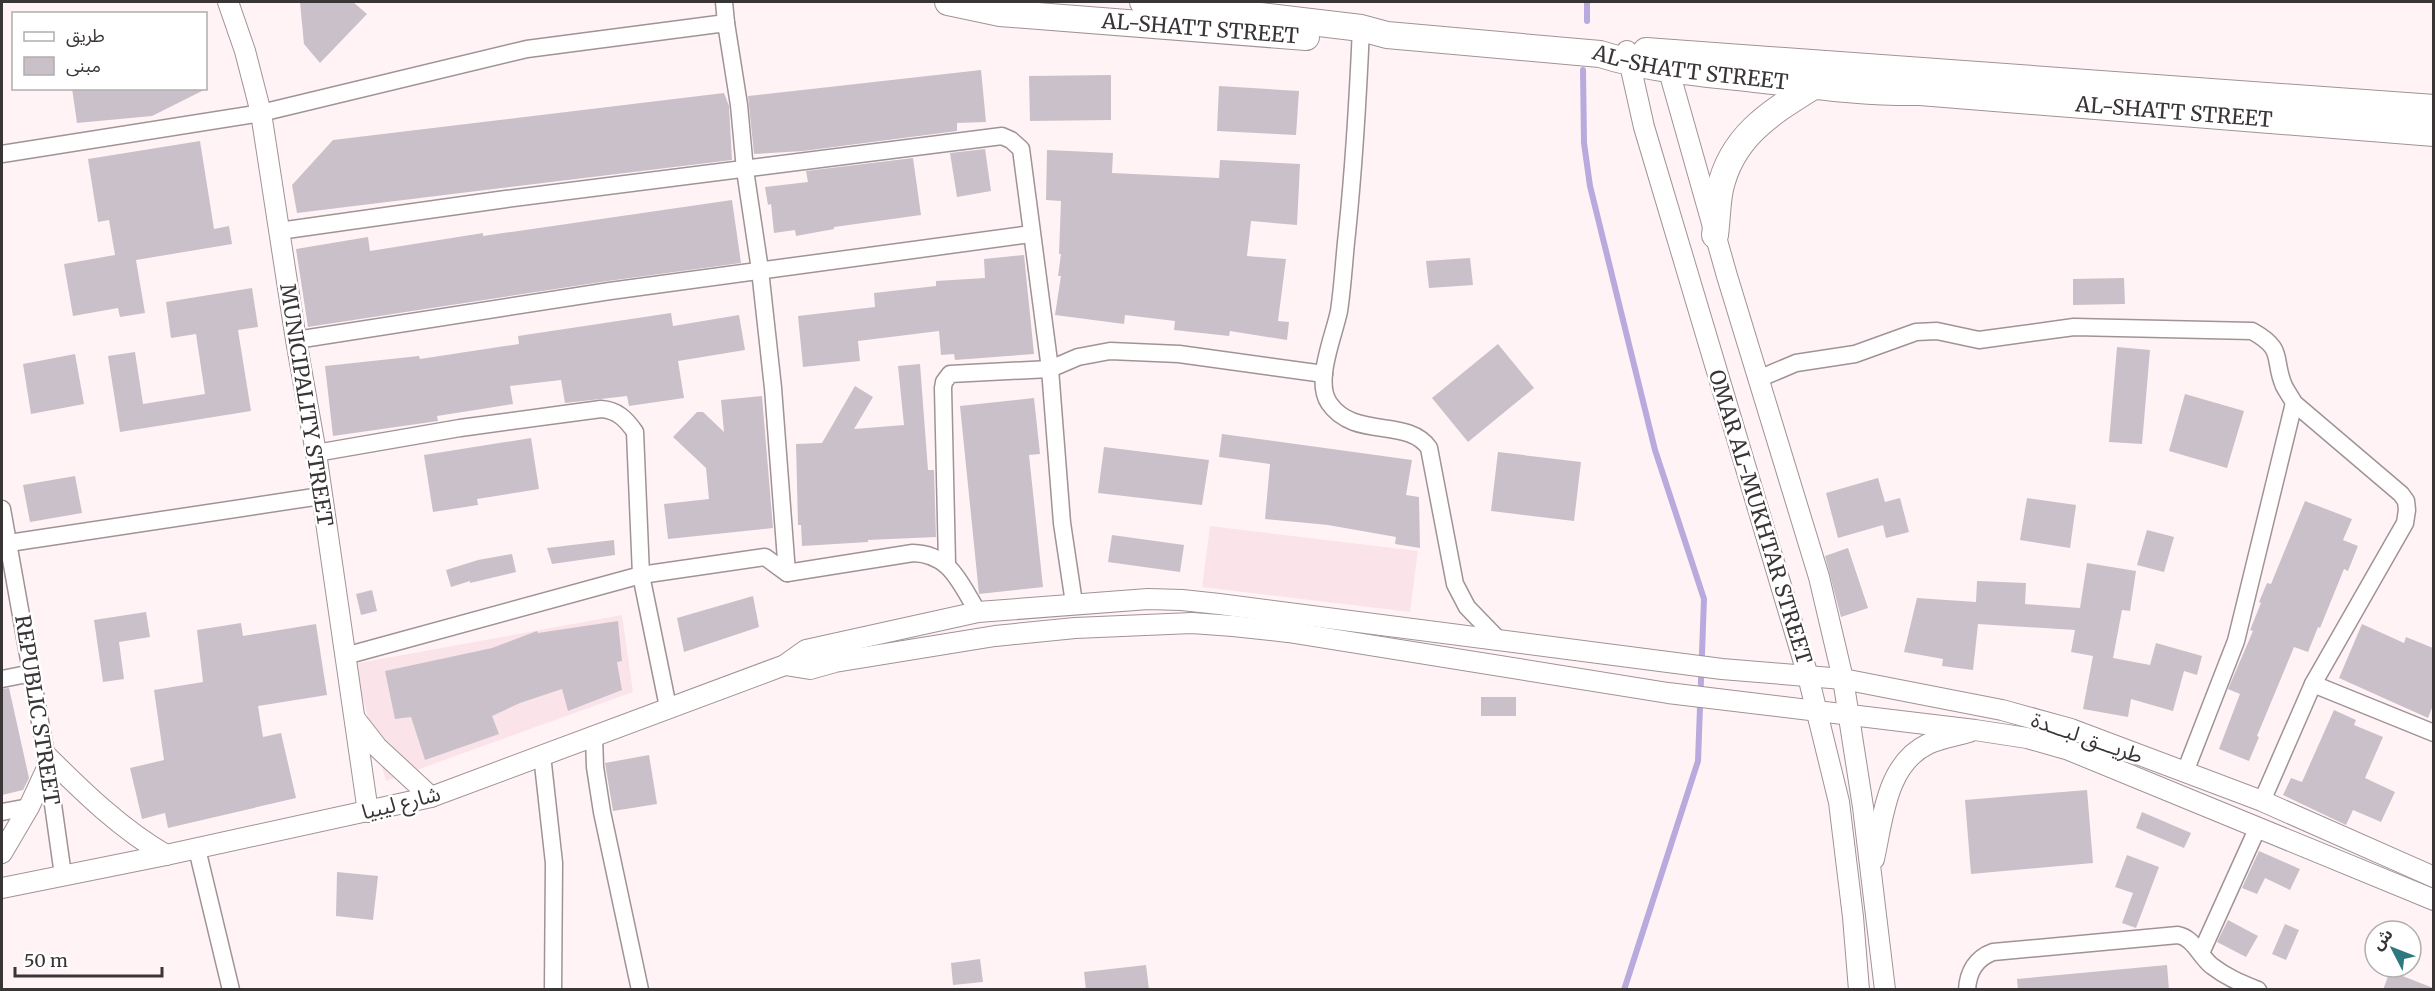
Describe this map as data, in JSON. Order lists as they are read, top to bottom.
{
  "streets": {
    "main road": ["AL-SHATT STREET"],
    "street": [
      "MUNICIPALITY STREET",
      "OMAR AL-MUKHTAR STREET",
      "REPUBLIC STREET",
      "طريـــق لبـــدة",
      "شارع ليبيا"
    ]
  },
  "crossings": [
    ["AL-SHATT STREET", "OMAR AL-MUKHTAR STREET"],
    ["MUNICIPALITY STREET", "شارع ليبيا"],
    ["OMAR AL-MUKHTAR STREET", "طريـــق لبـــدة"],
    ["REPUBLIC STREET", "شارع ليبيا"]
  ],
  "legend": ["طريق", "مبنى"],
  "scale_bar": "50 m",
  "north": "top left"
}
